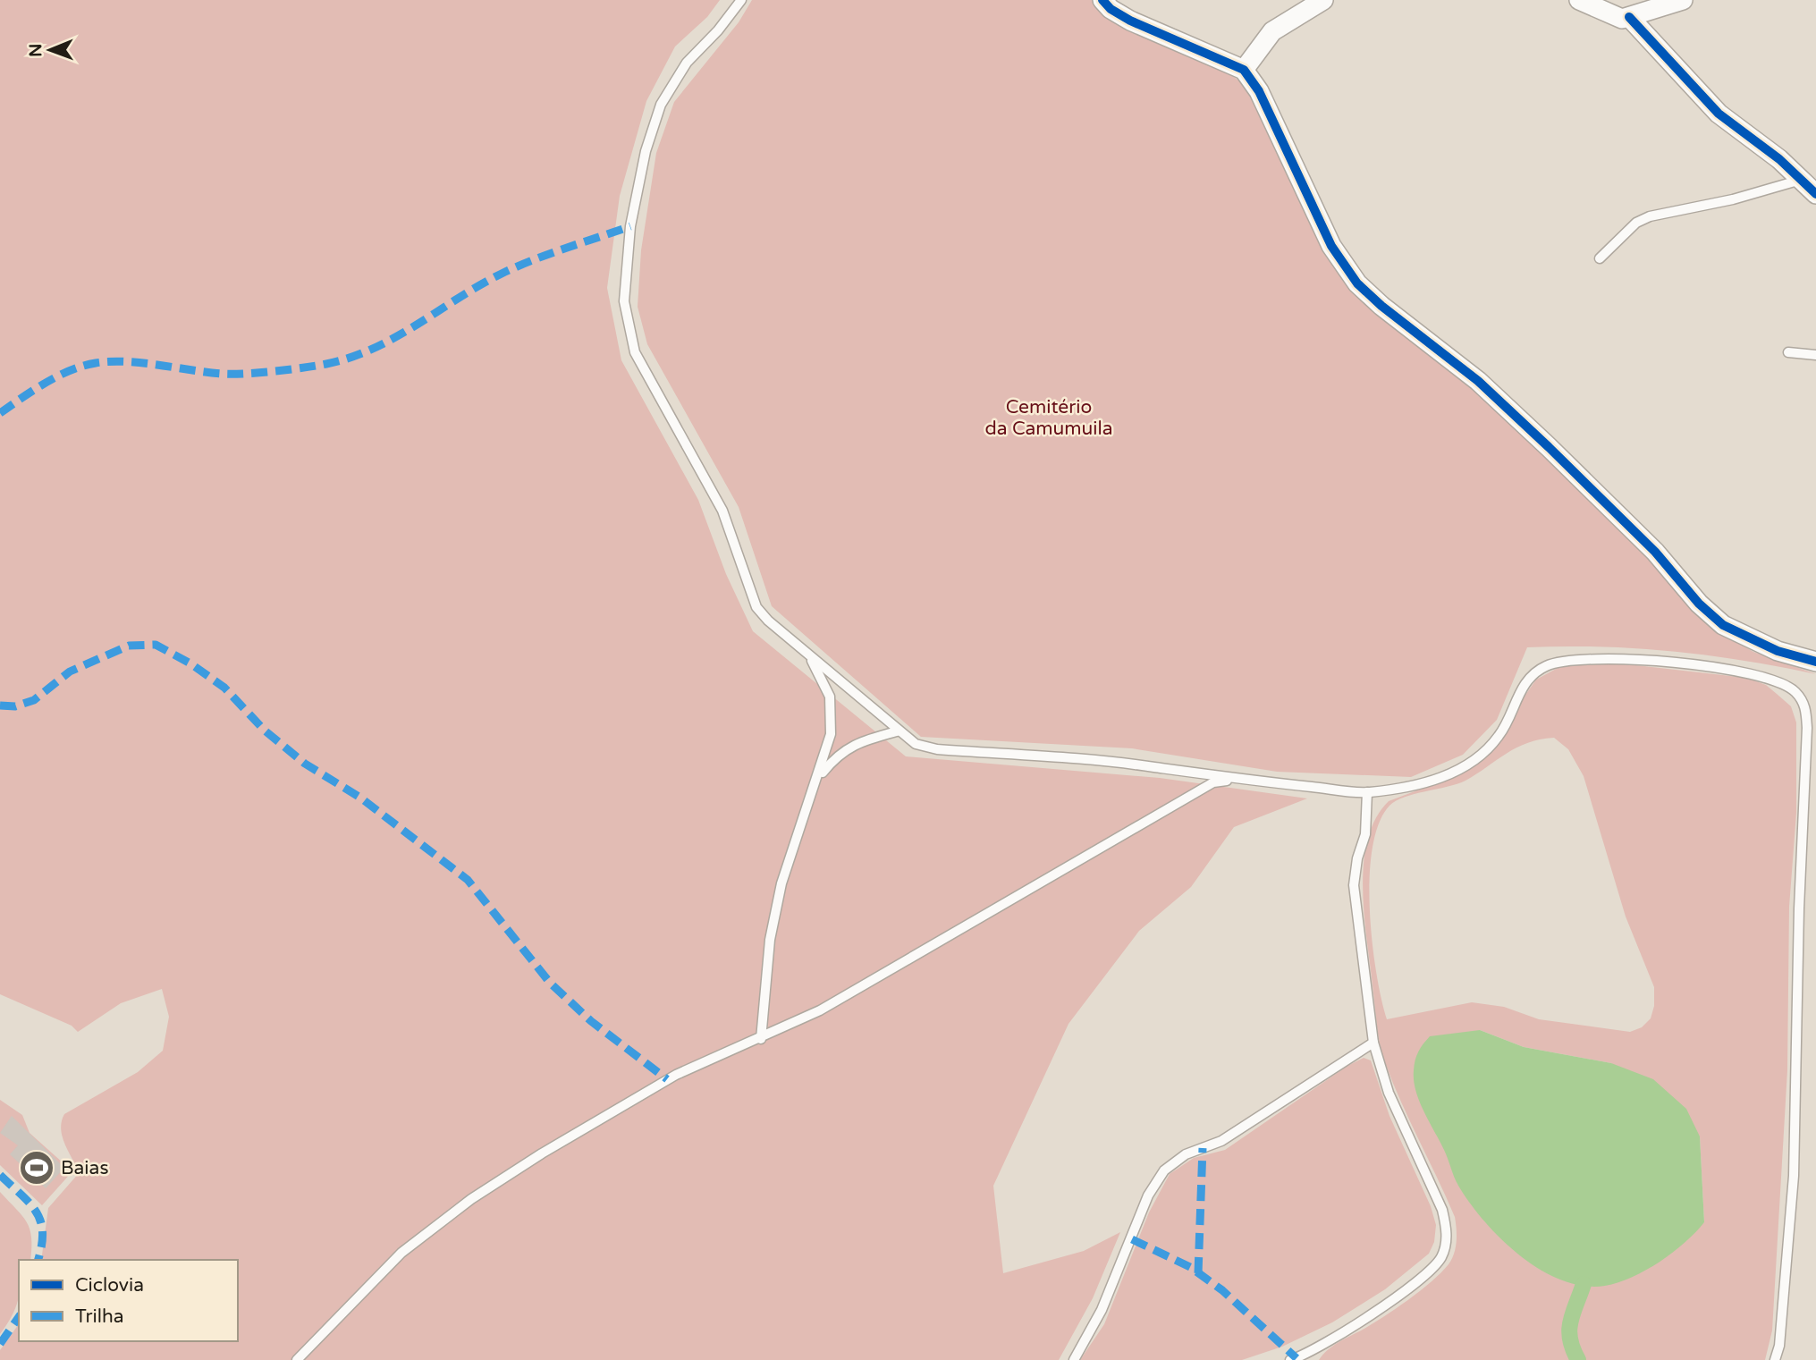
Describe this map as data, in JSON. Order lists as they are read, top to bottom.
{
  "parks": ["Cemitério da Camumuila"],
  "places": {
    "sports": ["Baias"]
  },
  "legend": ["Ciclovia", "Trilha"],
  "north": "left"
}
